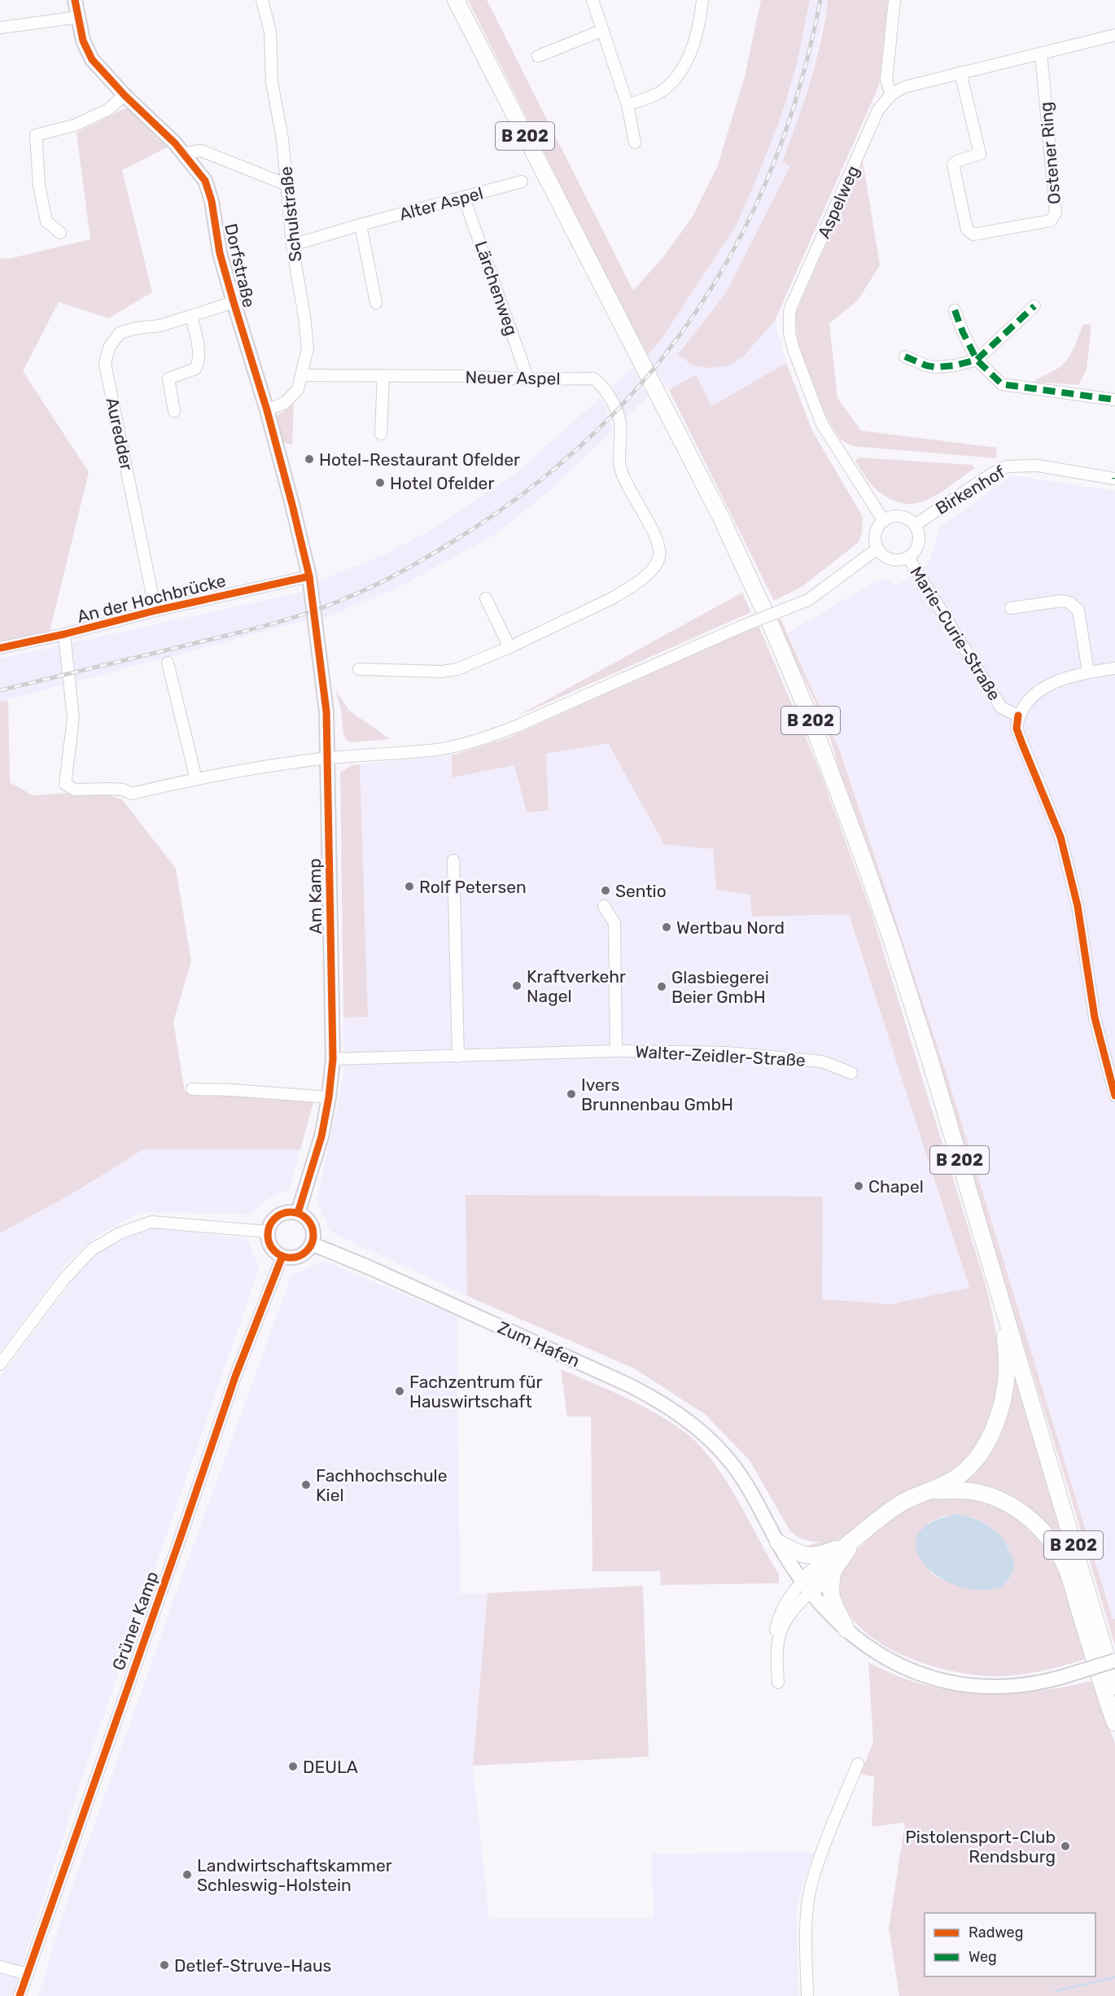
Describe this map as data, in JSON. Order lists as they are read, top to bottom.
{
  "streets": {
    "highway": ["B 202"],
    "main road": ["Dorfstraße", "Am Kamp", "Zum Hafen"],
    "street": [
      "Ostener Ring",
      "Aspelweg",
      "Alter Aspel",
      "Schulstraße",
      "Lärchenweg",
      "Neuer Aspel",
      "Auredder",
      "Birkenhof",
      "An der Hochbrücke",
      "Marie-Curie-Straße",
      "Walter-Zeidler-Straße",
      "Grüner Kamp"
    ]
  },
  "crossings": [
    ["Ostener Ring", "Aspelweg"],
    ["Aspelweg", "Birkenhof"],
    ["Aspelweg", "Marie-Curie-Straße"],
    ["Alter Aspel", "Schulstraße"],
    ["Alter Aspel", "Lärchenweg"],
    ["Schulstraße", "Dorfstraße"],
    ["Schulstraße", "Neuer Aspel"],
    ["Dorfstraße", "Auredder"],
    ["Dorfstraße", "An der Hochbrücke"],
    ["Dorfstraße", "Am Kamp"],
    ["Lärchenweg", "Neuer Aspel"],
    ["Auredder", "An der Hochbrücke"],
    ["Birkenhof", "Marie-Curie-Straße"],
    ["An der Hochbrücke", "Am Kamp"],
    ["Am Kamp", "Walter-Zeidler-Straße"],
    ["Am Kamp", "Zum Hafen"],
    ["Am Kamp", "Grüner Kamp"],
    ["Zum Hafen", "Grüner Kamp"]
  ],
  "places": [
    "Hotel-Restaurant Ofelder",
    "Hotel Ofelder",
    "Rolf Petersen",
    "Sentio",
    "Wertbau Nord",
    "Kraftverkehr Nagel",
    "Glasbiegerei Beier GmbH",
    "Ivers Brunnenbau GmbH",
    "Chapel",
    "Fachzentrum für Hauswirtschaft",
    "Fachhochschule Kiel",
    "DEULA",
    "Pistolensport-Club Rendsburg",
    "Landwirtschaftskammer Schleswig-Holstein",
    "Detlef-Struve-Haus"
  ],
  "legend": ["Radweg", "Weg"]
}
